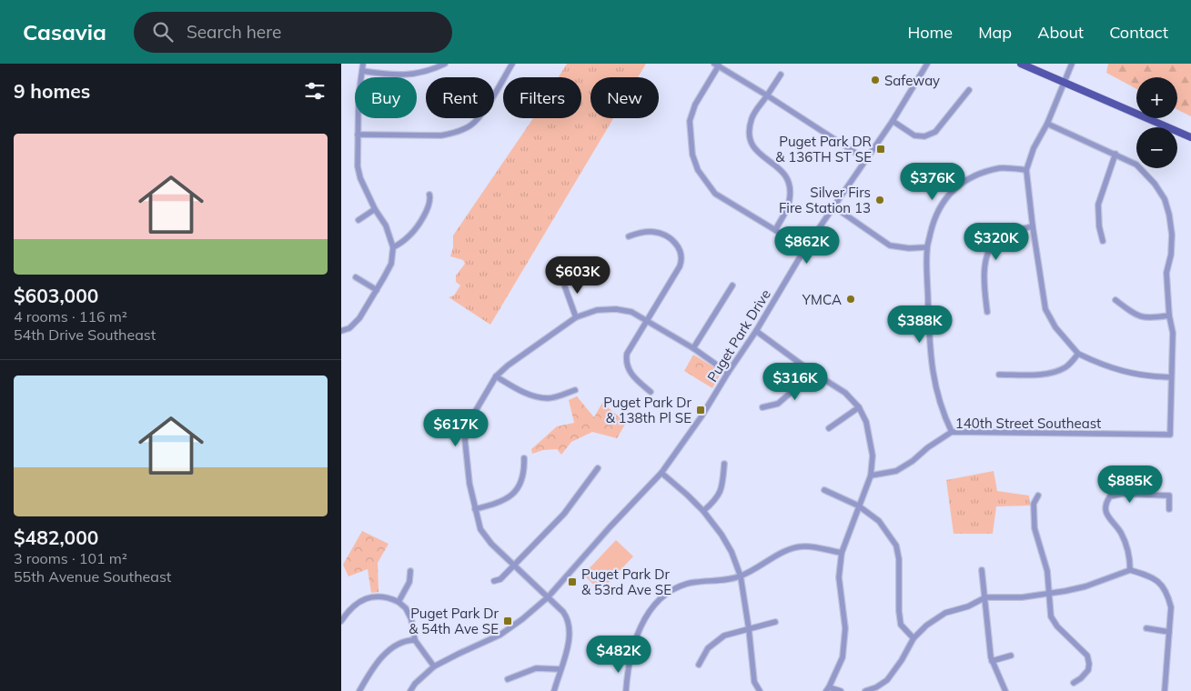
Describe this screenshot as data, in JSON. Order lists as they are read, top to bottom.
{
  "streets": {
    "street": ["Puget Park Drive", "140th Street Southeast"]
  },
  "places": {
    "other": ["Safeway", "Silver Firs Fire Station 13", "YMCA"],
    "transit": [
      "Puget Park DR & 136TH ST SE",
      "Puget Park Dr & 138th Pl SE",
      "Puget Park Dr & 53rd Ave SE",
      "Puget Park Dr & 54th Ave SE"
    ]
  },
  "page": {
    "header": "Casavia",
    "search": "Search here",
    "nav": [
      "Home",
      "Map",
      "About",
      "Contact"
    ],
    "heading": "9 homes",
    "map_buttons": ["+", "−"],
    "chip": [
      "Buy",
      "Rent",
      "Filters",
      "New"
    ],
    "list": [
      {
        "name": "$603,000",
        "note": "4 rooms · 116 m² · 54th Drive Southeast"
      },
      {
        "name": "$482,000",
        "note": "3 rooms · 101 m² · 55th Avenue Southeast"
      }
    ],
    "price": [
      "$376K",
      "$320K",
      "$862K",
      "$603K",
      "$388K",
      "$316K",
      "$617K",
      "$885K",
      "$482K"
    ]
  }
}
